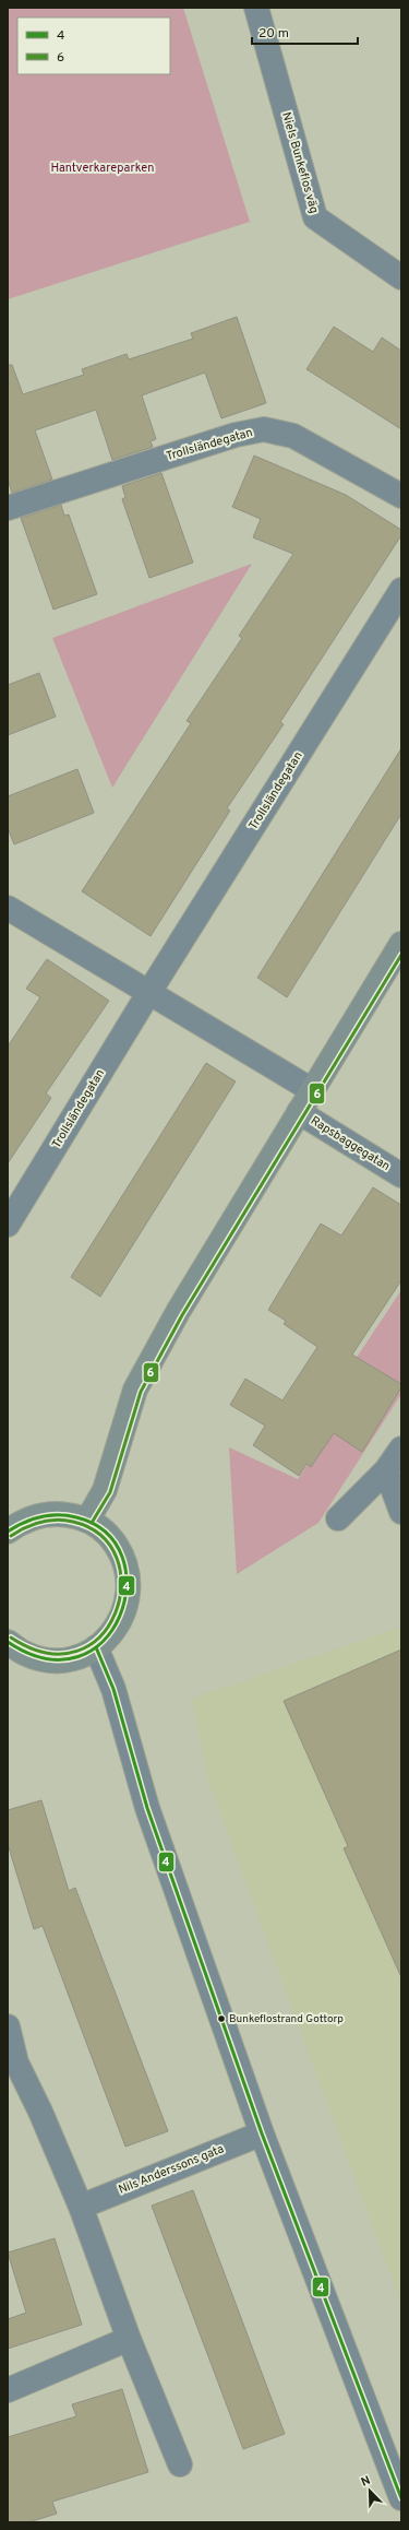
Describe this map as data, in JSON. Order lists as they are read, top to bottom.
{
  "streets": {
    "street": [
      "Niels Bunkeflos väg",
      "Trollsländegatan",
      "Rapsbaggegatan",
      "Nils Anderssons gata"
    ]
  },
  "parks": ["Hantverkareparken"],
  "places": ["Bunkeflostrand Gottorp"],
  "lines": ["transit line 6", "transit line 4"],
  "legend": ["4", "6"],
  "scale_bar": "20 m",
  "north": "top left"
}
